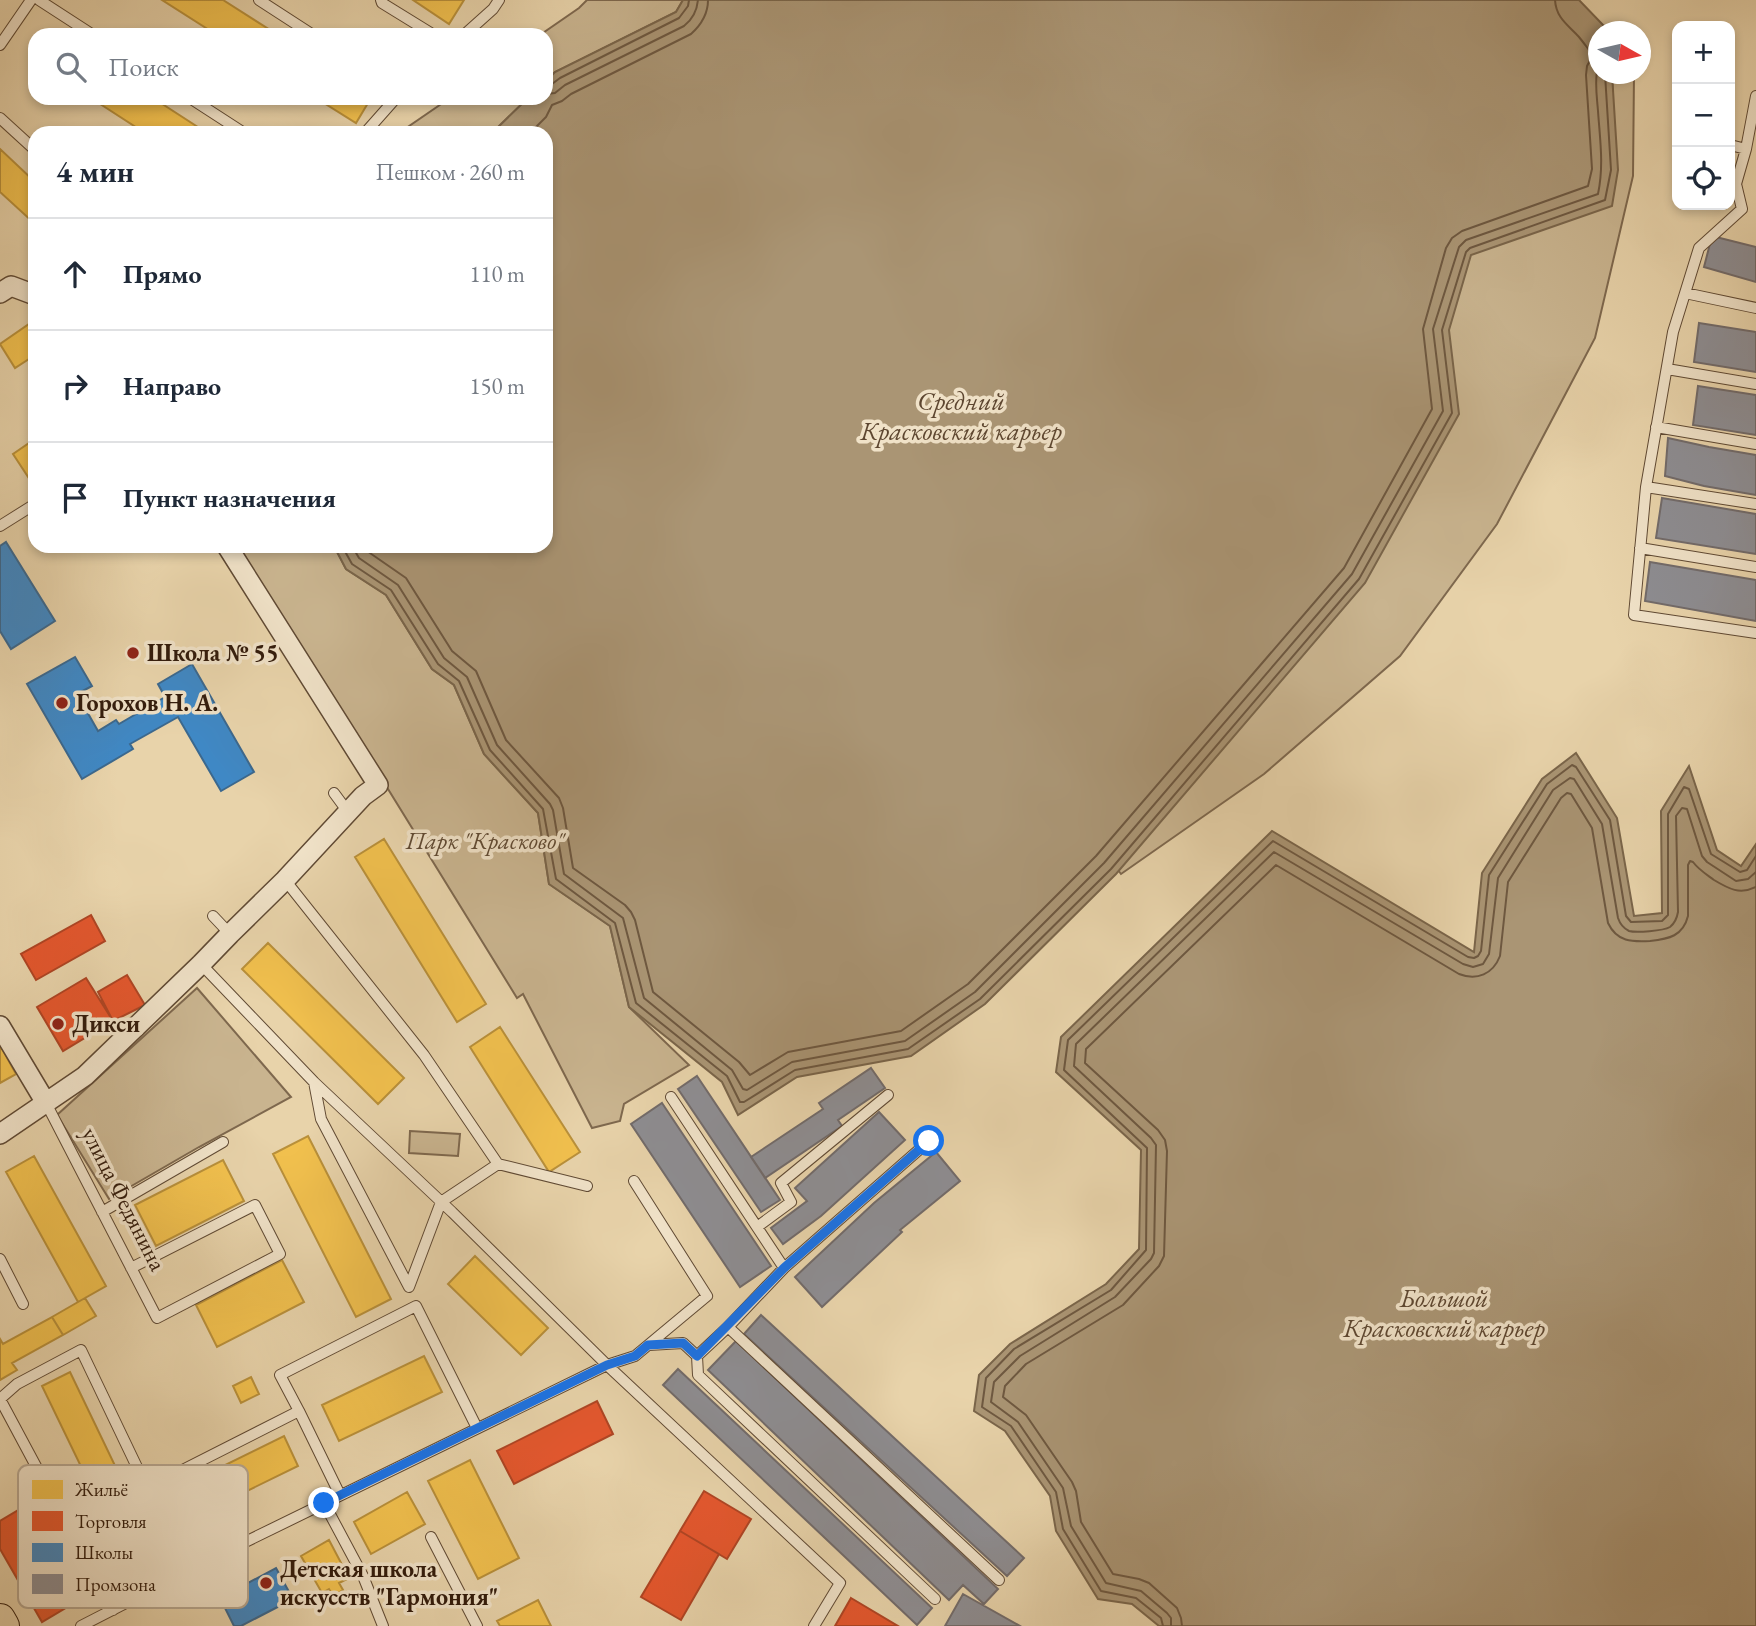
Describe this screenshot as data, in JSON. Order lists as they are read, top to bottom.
{
  "streets": {
    "street": ["улица Федянина"]
  },
  "water": ["Средний Красковский карьер", "Большой Красковский карьер"],
  "parks": ["Парк \"Красково\""],
  "places": [
    "Школа № 55",
    "Горохов Н. А.",
    "Дикси",
    "Детская школа искусств \"Гармония\""
  ],
  "legend": [
    "Жильё",
    "Торговля",
    "Школы",
    "Промзона"
  ],
  "north": "right",
  "page": {
    "map_buttons": ["+", "−"],
    "search": "Поиск",
    "heading": ["4 мин", "Пешком · 260 m"],
    "list": [
      ["Прямо", "110 m"],
      ["Направо", "150 m"],
      "Пункт назначения"
    ]
  }
}
